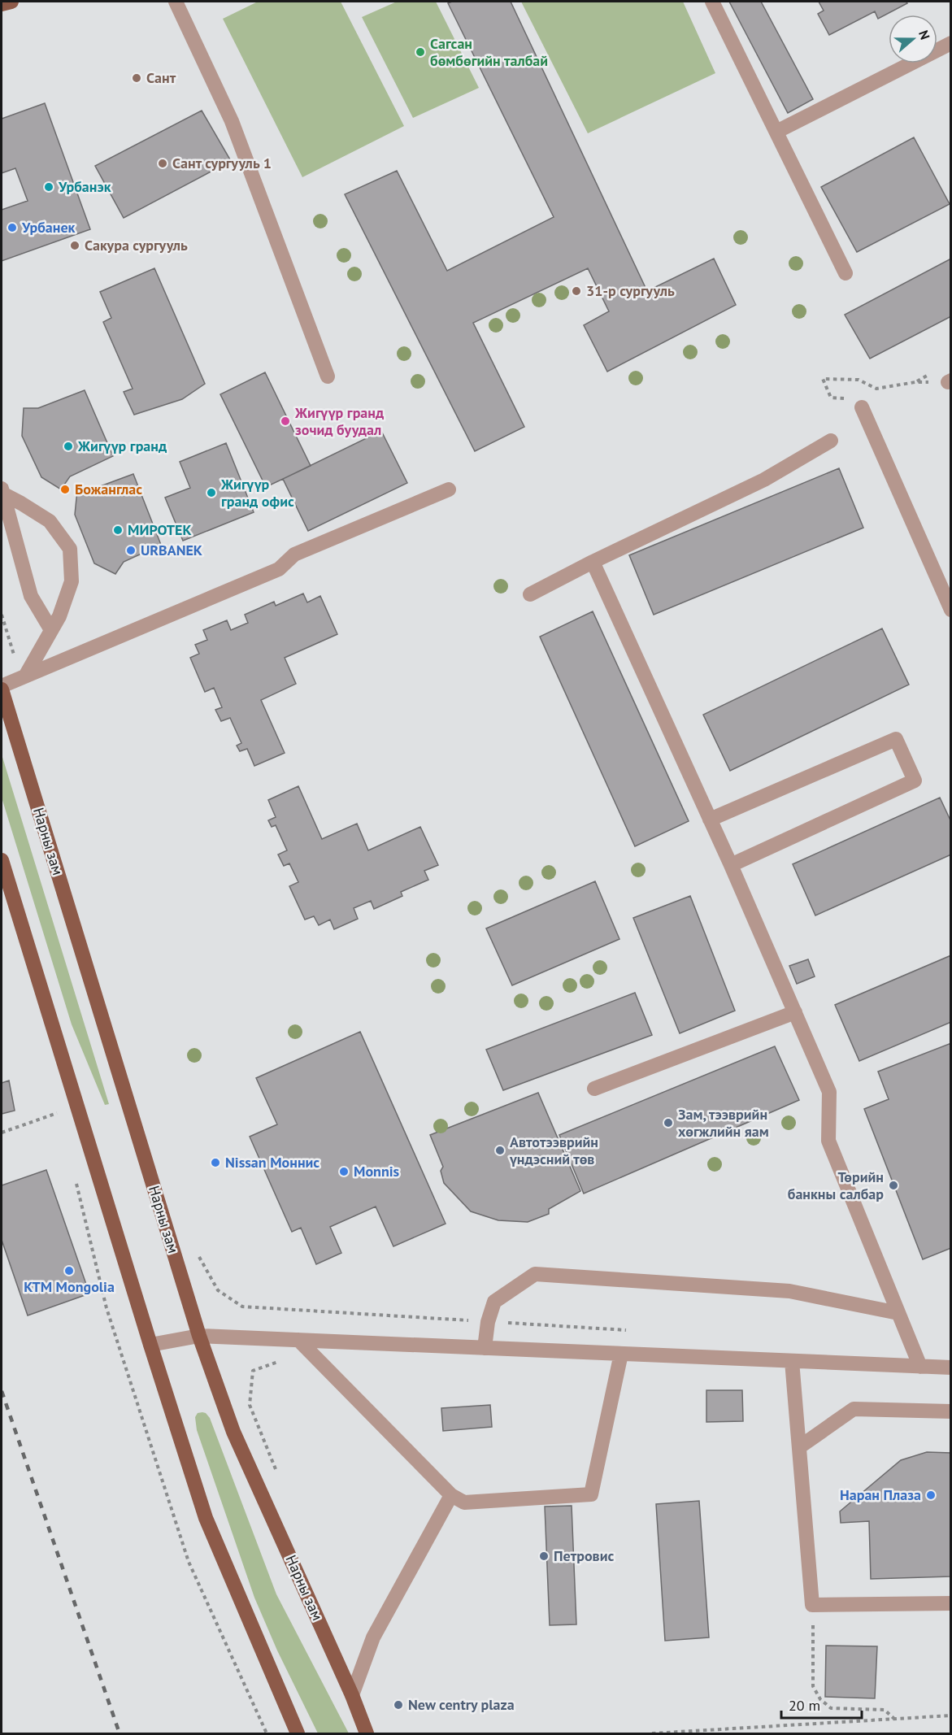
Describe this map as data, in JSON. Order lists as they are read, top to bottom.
{
  "streets": {
    "main road": ["Нарны зам"]
  },
  "places": [
    "Сагсан бөмбөгийн талбай",
    "Сант",
    "Сант сургууль 1",
    "Урбанэк",
    "Урбанек",
    "Сакура сургууль",
    "31-р сургууль",
    "Жигүүр гранд зочид буудал",
    "Жигүүр гранд",
    "Божанглас",
    "Жигүүр гранд офис",
    "МИРОТЕК",
    "URBANEK",
    "Зам, тээврийн хөгжлийн яам",
    "Автотээврийн үндэсний төв",
    "Nissan Моннис",
    "Monnis",
    "Төрийн банкны салбар",
    "KTM Mongolia",
    "Наран Плаза",
    "Петровис",
    "New centry plaza"
  ],
  "scale_bar": "20 m",
  "north": "right"
}
